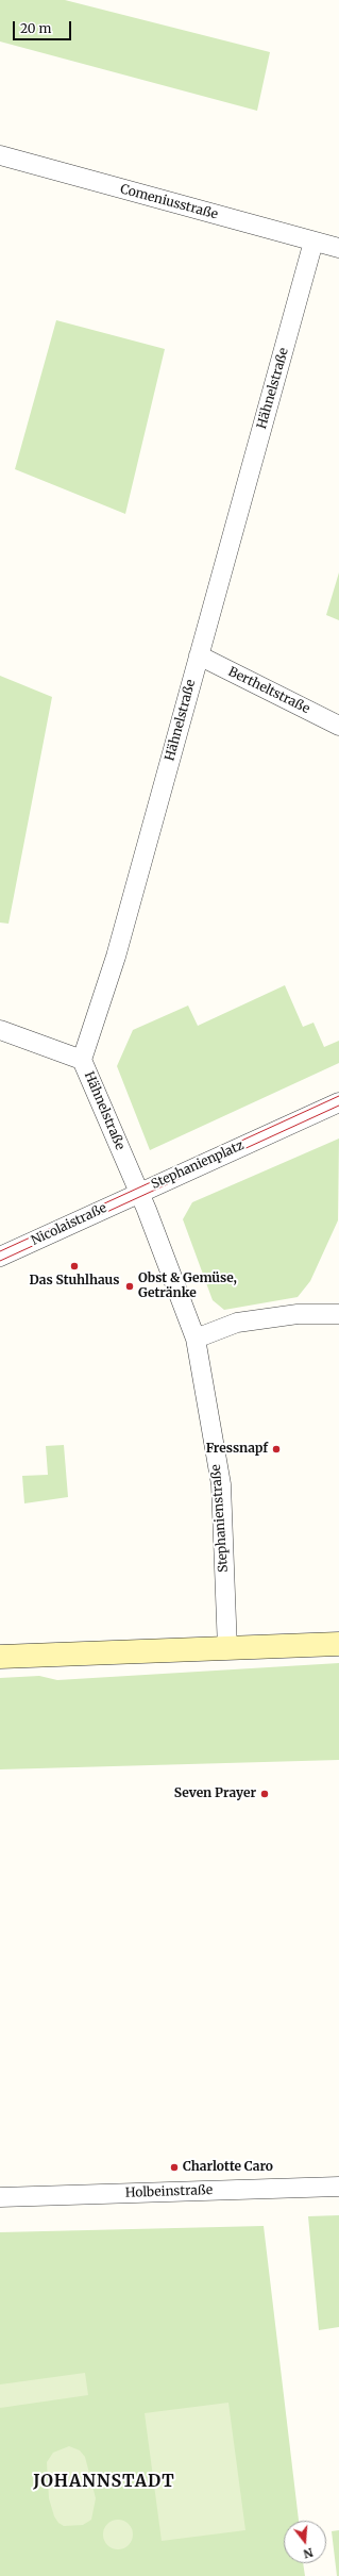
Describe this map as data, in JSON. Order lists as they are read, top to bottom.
{
  "streets": {
    "street": [
      "Comeniusstraße",
      "Hähnelstraße",
      "Bertheltstraße",
      "Stephanienplatz",
      "Nicolaistraße",
      "Stephanienstraße",
      "Holbeinstraße"
    ]
  },
  "crossings": [
    ["Comeniusstraße", "Hähnelstraße"],
    ["Hähnelstraße", "Bertheltstraße"],
    ["Hähnelstraße", "Stephanienplatz"],
    ["Hähnelstraße", "Nicolaistraße"],
    ["Stephanienplatz", "Nicolaistraße"],
    ["Stephanienplatz", "Stephanienstraße"]
  ],
  "districts": ["JOHANNSTADT"],
  "places": [
    "Das Stuhlhaus",
    "Obst & Gemüse, Getränke",
    "Fressnapf",
    "Seven Prayer",
    "Charlotte Caro"
  ],
  "scale_bar": "20 m",
  "north": "bottom"
}
